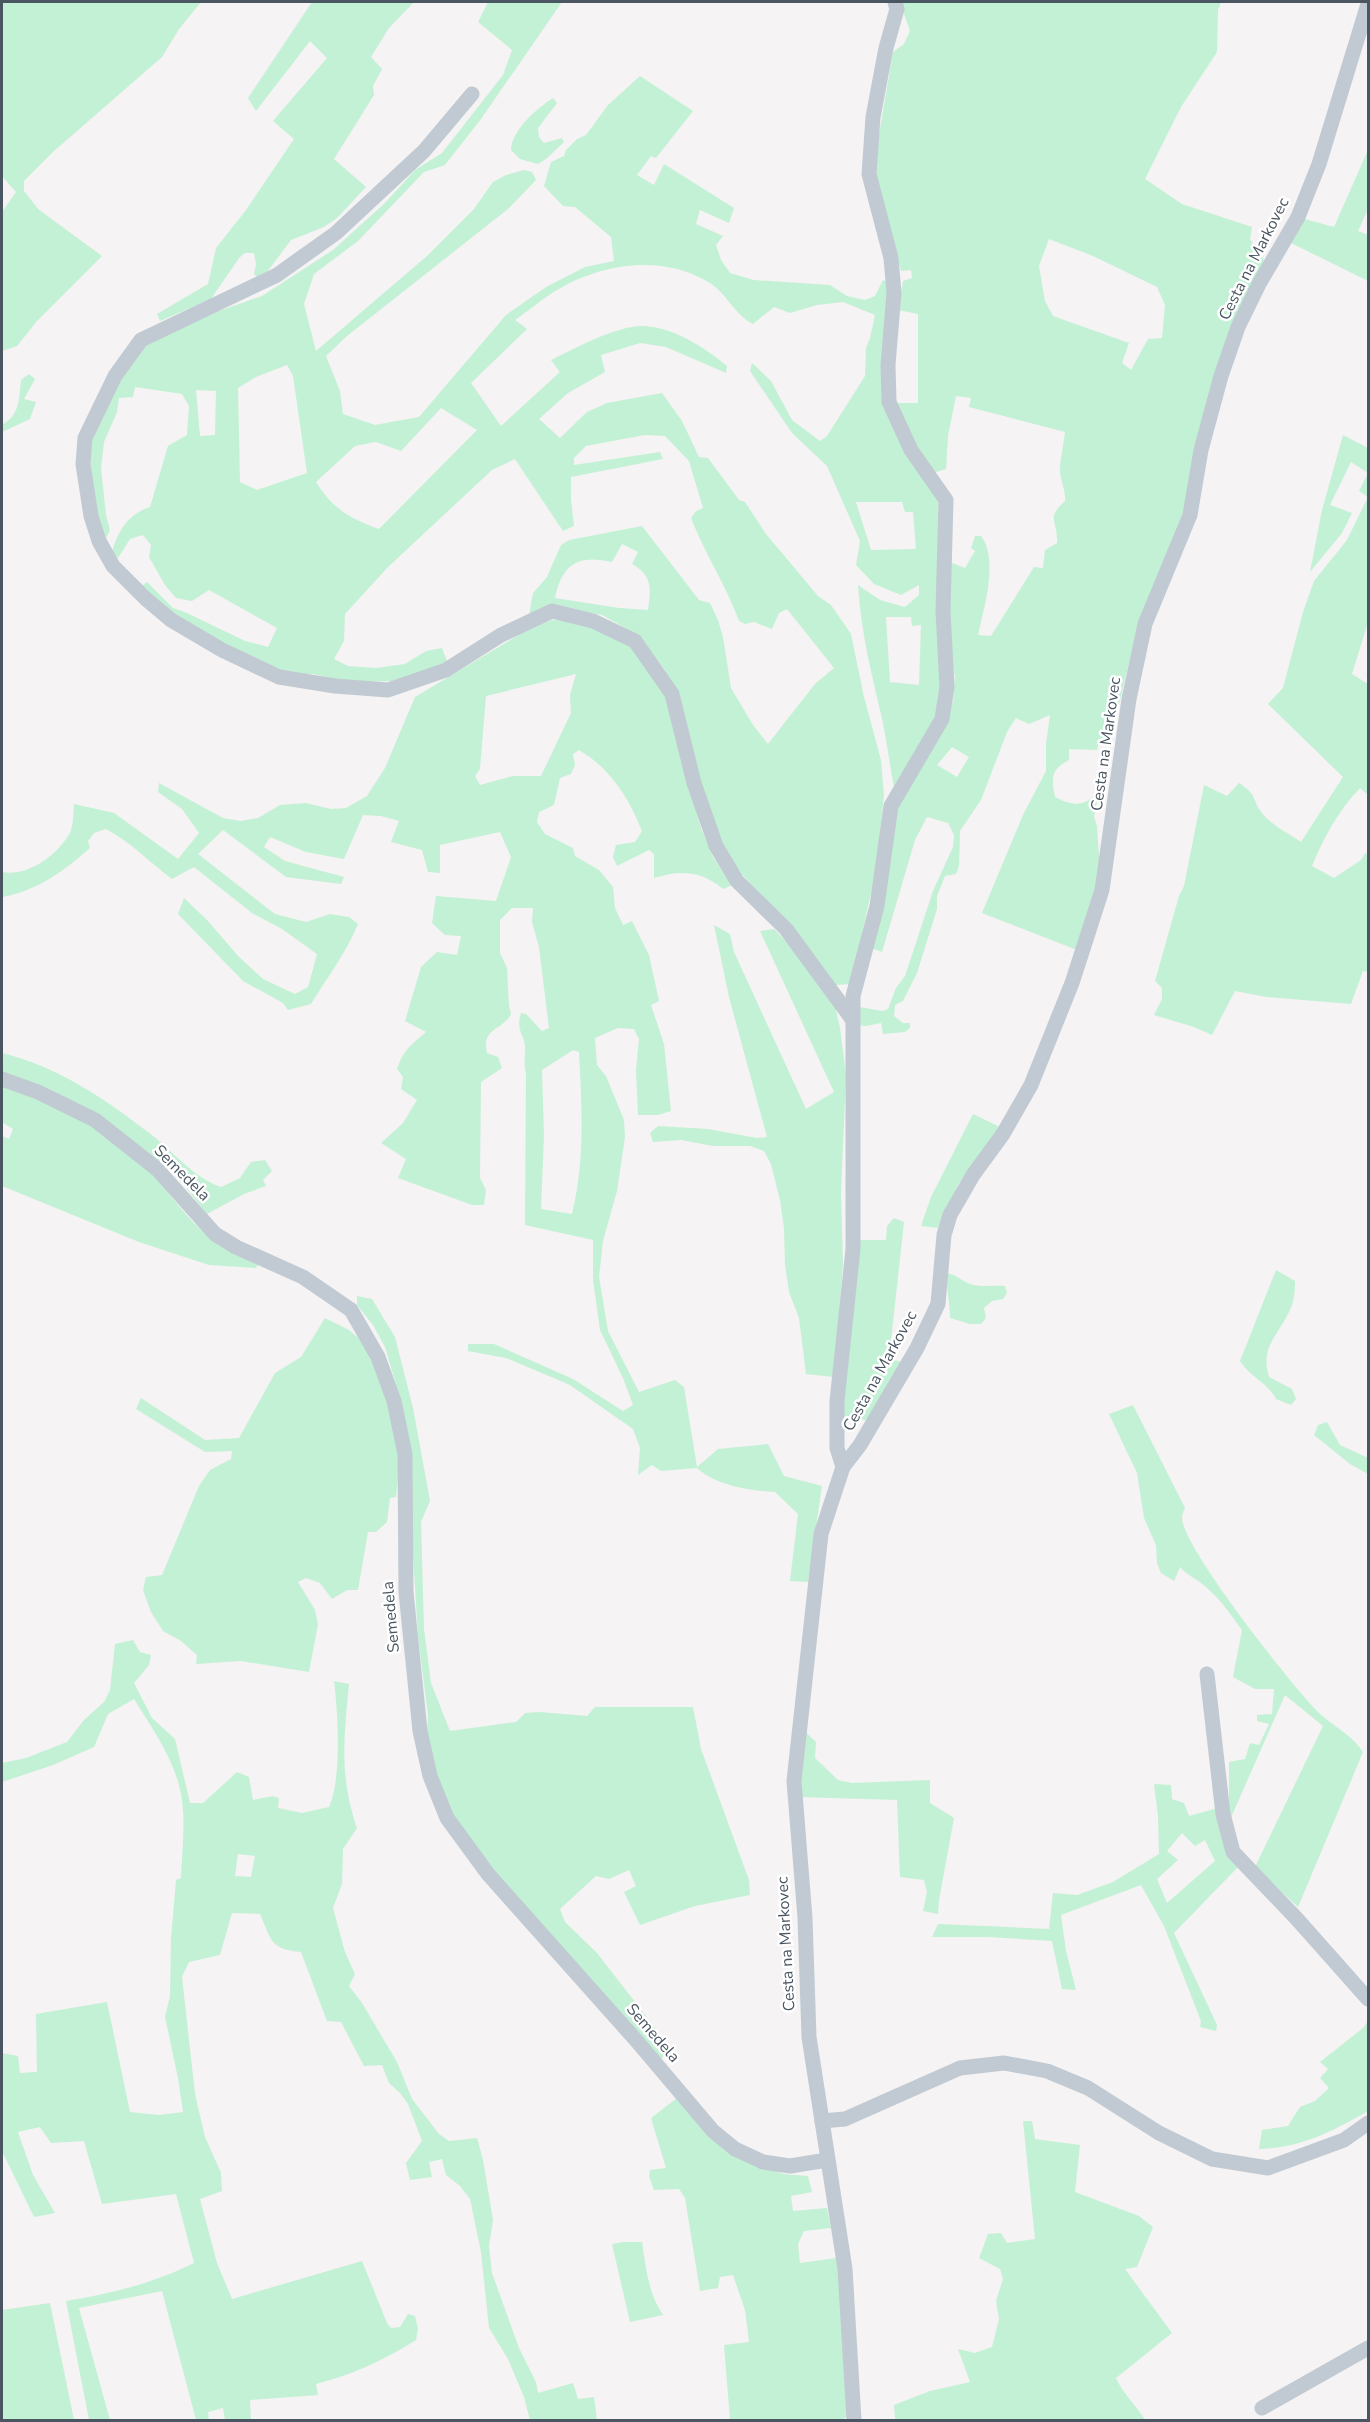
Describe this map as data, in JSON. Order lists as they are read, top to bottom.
{
  "streets": {
    "street": ["Cesta na Markovec", "Semedela"]
  },
  "crossings": [
    ["Cesta na Markovec", "Semedela"]
  ]
}
